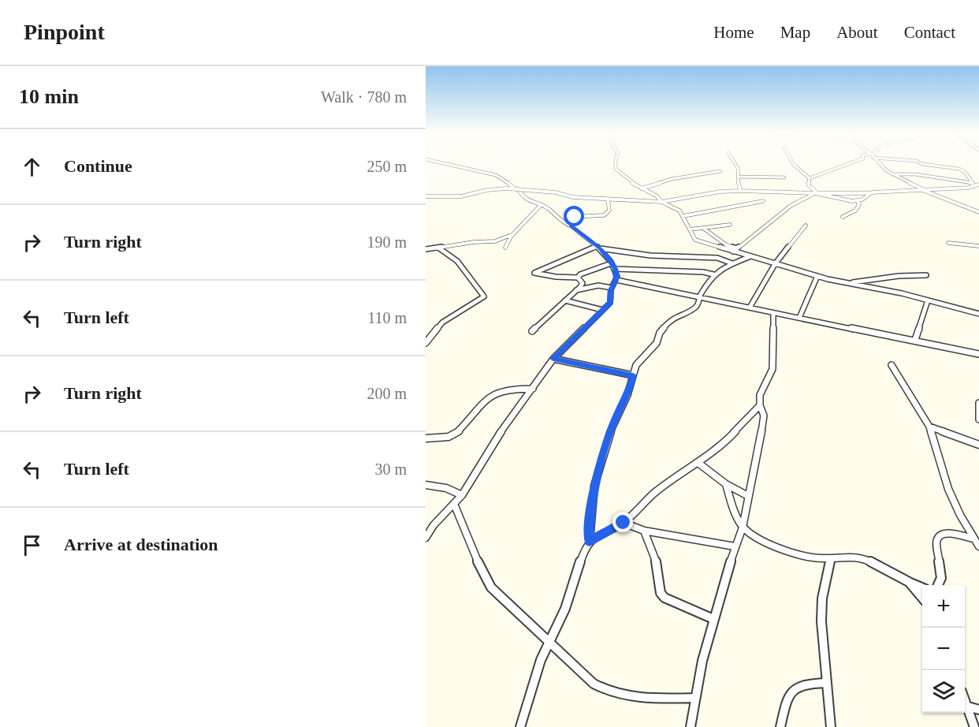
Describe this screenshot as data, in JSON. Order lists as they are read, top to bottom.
{
  "page": {
    "header": "Pinpoint",
    "nav": [
      "Home",
      "Map",
      "About",
      "Contact"
    ],
    "heading": ["10 min", "Walk · 780 m"],
    "list": [
      ["Continue", "250 m"],
      ["Turn right", "190 m"],
      ["Turn left", "110 m"],
      ["Turn right", "200 m"],
      ["Turn left", "30 m"],
      "Arrive at destination"
    ],
    "map_buttons": ["+", "−"]
  }
}
